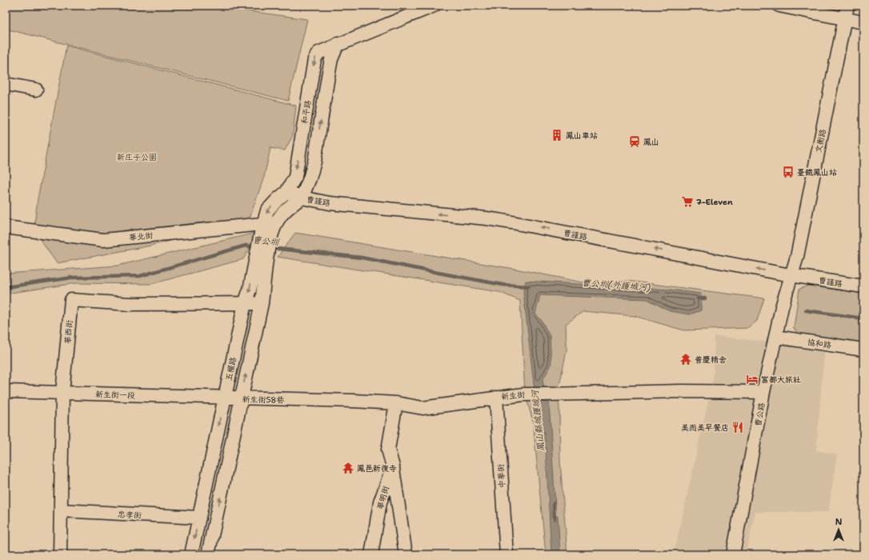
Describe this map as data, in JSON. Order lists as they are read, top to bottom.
{
  "streets": {
    "street": [
      "和平路",
      "文衡路",
      "曹謹路",
      "華北街",
      "華西街",
      "協和路",
      "五權路",
      "新生街一段",
      "新生街",
      "新生街58巷",
      "曹公路",
      "中華街",
      "華明街",
      "忠孝街"
    ]
  },
  "crossings": [
    ["和平路", "曹謹路"],
    ["和平路", "五權路"],
    ["文衡路", "曹謹路"],
    ["文衡路", "曹公路"],
    ["曹謹路", "五權路"],
    ["曹謹路", "曹公路"],
    ["華北街", "五權路"],
    ["華西街", "五權路"],
    ["華西街", "新生街一段"],
    ["華西街", "忠孝街"],
    ["協和路", "曹公路"],
    ["五權路", "新生街一段"],
    ["五權路", "新生街58巷"],
    ["五權路", "忠孝街"],
    ["新生街一段", "新生街58巷"],
    ["新生街", "新生街58巷"],
    ["新生街", "曹公路"],
    ["新生街", "中華街"]
  ],
  "one_way": ["曹謹路"],
  "water": ["曹公圳", "曹公圳(外護城河)", "鳳山縣城護城河"],
  "parks": ["新庄子公園"],
  "places": {
    "building": ["鳳山車站"],
    "station": ["鳳山"],
    "bus stop": ["臺鐵鳳山站"],
    "supermarket": ["7-Eleven"],
    "temple": ["普慶精舍", "鳳邑新復寺"],
    "hotel": ["富都大旅社"],
    "restaurant": ["美而美早餐店"]
  },
  "north": "top"
}
